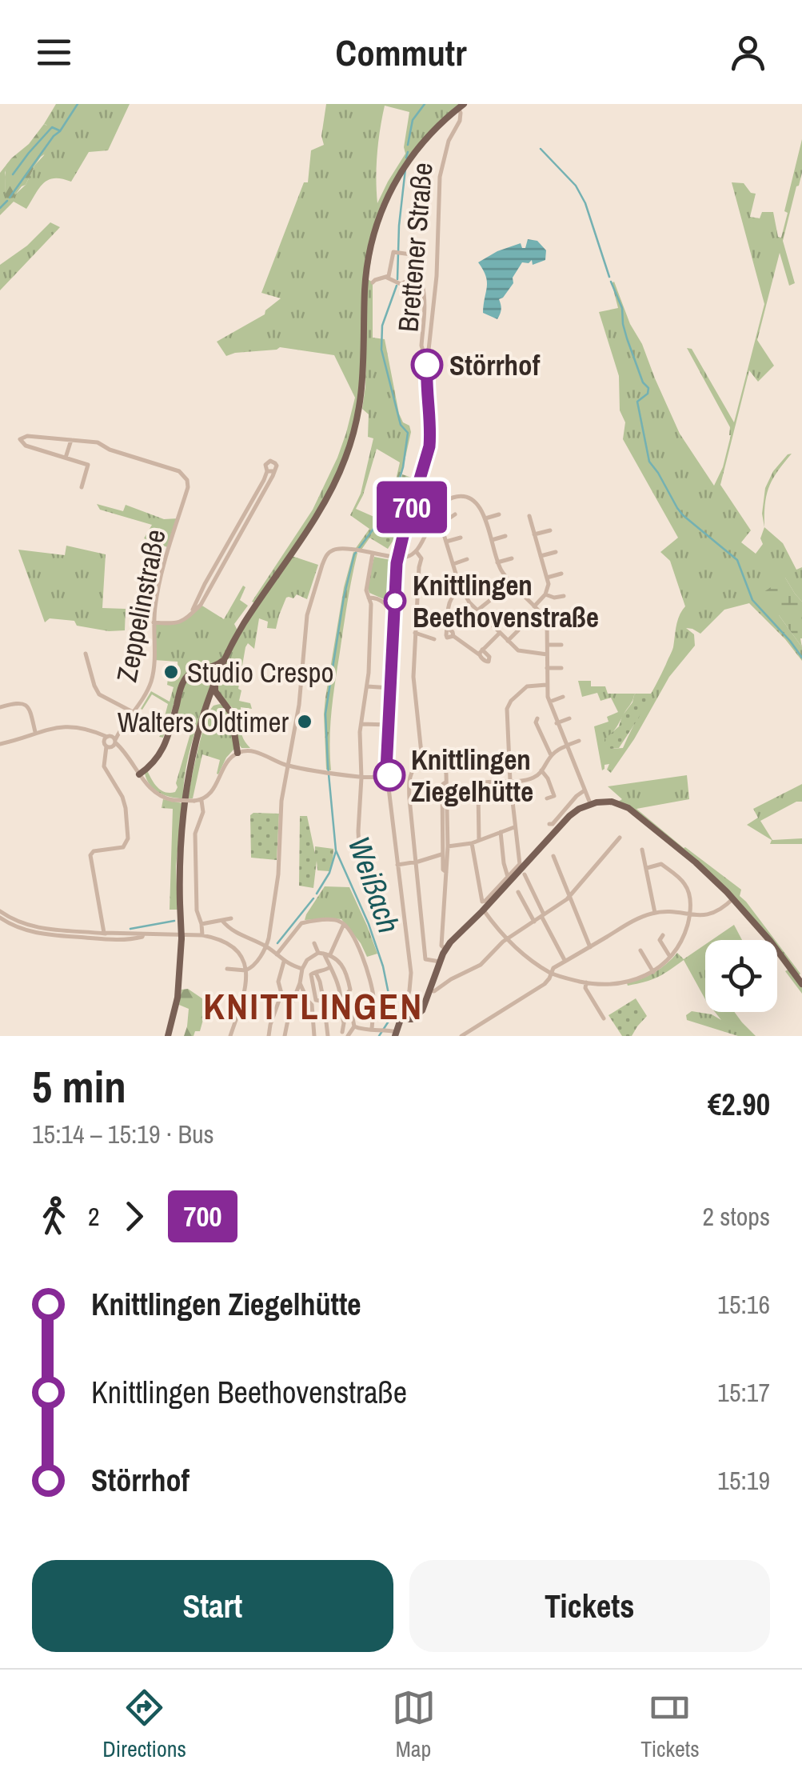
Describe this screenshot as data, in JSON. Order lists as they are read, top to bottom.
{
  "streets": {
    "main road": ["Brettener Straße"],
    "street": ["Zeppelinstraße"]
  },
  "districts": ["KNITTLINGEN"],
  "water": ["Weißach"],
  "places": [
    "Störrhof",
    "Knittlingen Beethovenstraße",
    "Studio Crespo",
    "Walters Oldtimer",
    "Knittlingen Ziegelhütte"
  ],
  "lines": ["bus line 700"],
  "page": {
    "header": "Commutr",
    "on_map": "700",
    "heading": ["5 min", "15:14 – 15:19 · Bus", "€2.90"],
    "legs": ["2", "700", "2 stops"],
    "list": [
      {
        "name": "Knittlingen Ziegelhütte",
        "value": "15:16"
      },
      {
        "name": "Knittlingen Beethovenstraße",
        "value": "15:17"
      },
      {
        "name": "Störrhof",
        "value": "15:19"
      }
    ],
    "buttons": ["Start", "Tickets"],
    "tabs": ["Directions", "Map", "Tickets"]
  }
}
